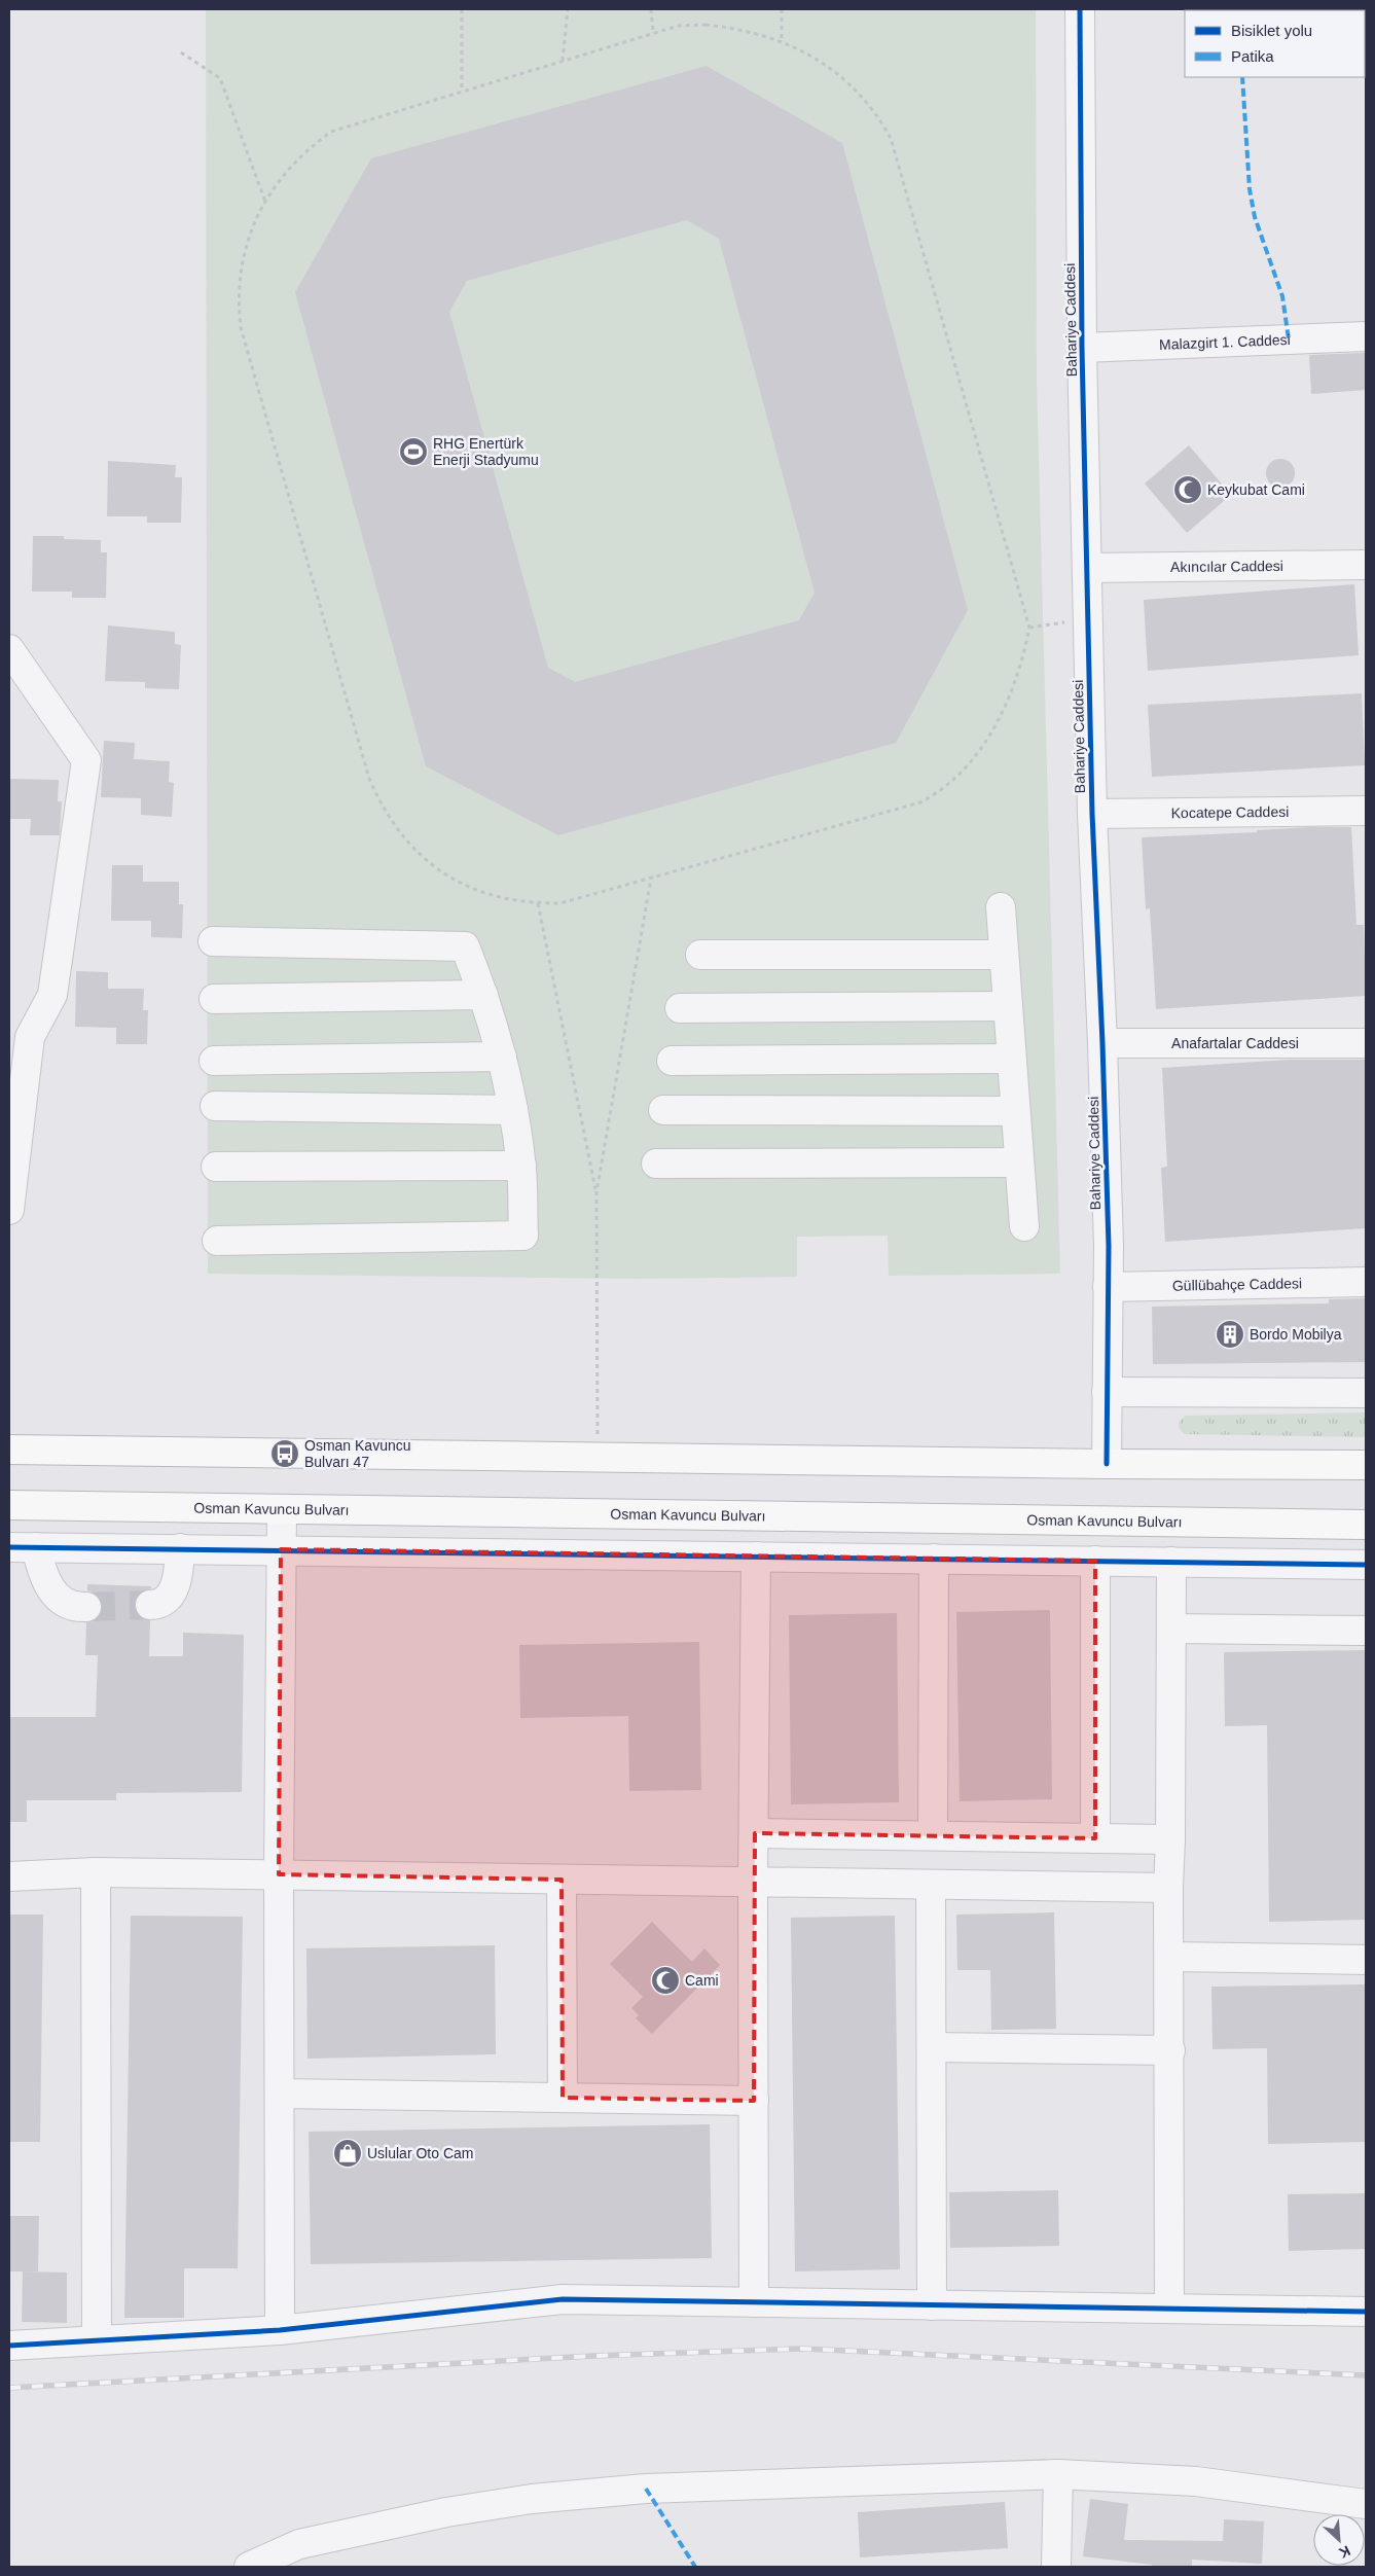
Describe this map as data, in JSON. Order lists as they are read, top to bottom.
{
  "streets": {
    "highway": ["Osman Kavuncu Bulvarı"],
    "street": [
      "Bahariye Caddesi",
      "Malazgirt 1. Caddesi",
      "Akıncılar Caddesi",
      "Kocatepe Caddesi",
      "Anafartalar Caddesi",
      "Güllübahçe Caddesi"
    ]
  },
  "crossings": [
    ["Bahariye Caddesi", "Malazgirt 1. Caddesi"],
    ["Bahariye Caddesi", "Akıncılar Caddesi"],
    ["Bahariye Caddesi", "Kocatepe Caddesi"],
    ["Bahariye Caddesi", "Anafartalar Caddesi"],
    ["Bahariye Caddesi", "Güllübahçe Caddesi"]
  ],
  "places": {
    "sports": ["RHG Enertürk Enerji Stadyumu"],
    "mosque": ["Keykubat Cami", "Cami"],
    "building": ["Bordo Mobilya"],
    "bus stop": ["Osman Kavuncu Bulvarı 47"],
    "shop": ["Uslular Oto Cam"]
  },
  "legend": ["Bisiklet yolu", "Patika"],
  "north": "bottom right"
}
